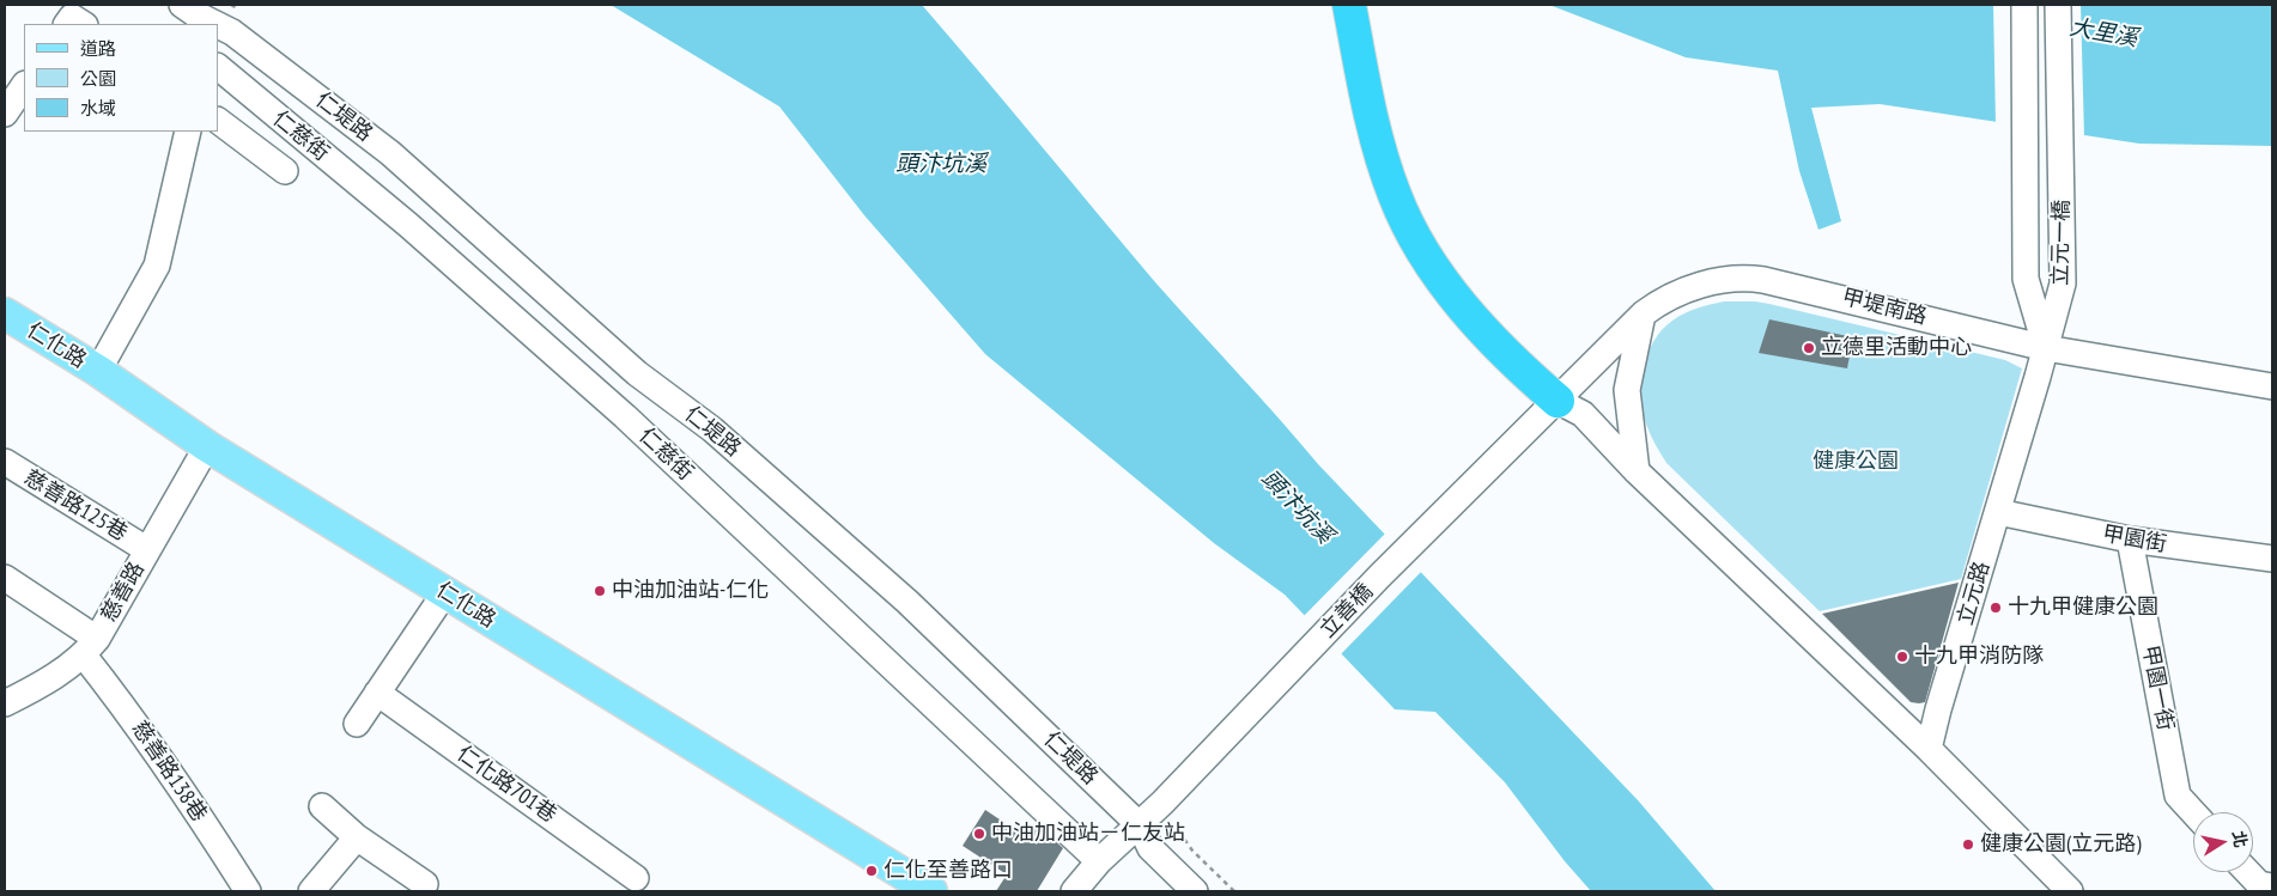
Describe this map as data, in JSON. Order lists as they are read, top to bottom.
{
  "streets": {
    "main road": ["仁化路"],
    "street": [
      "仁堤路",
      "仁慈街",
      "立元一橋",
      "甲堤南路",
      "慈善路125巷",
      "甲園街",
      "慈善路",
      "立元路",
      "立善橋",
      "甲園一街",
      "慈善路138巷",
      "仁化路701巷"
    ]
  },
  "crossings": [
    ["仁堤路", "立善橋"],
    ["仁慈街", "立善橋"],
    ["立元一橋", "甲堤南路"],
    ["立元一橋", "立元路"],
    ["甲堤南路", "立元路"],
    ["甲堤南路", "立善橋"],
    ["仁化路", "慈善路"],
    ["慈善路125巷", "慈善路"],
    ["甲園街", "立元路"],
    ["甲園街", "甲園一街"],
    ["慈善路", "慈善路138巷"]
  ],
  "water": ["大里溪", "頭汴坑溪"],
  "parks": ["健康公園"],
  "places": [
    "立德里活動中心",
    "中油加油站-仁化",
    "十九甲健康公園",
    "十九甲消防隊",
    "中油加油站－仁友站",
    "健康公園(立元路)",
    "仁化至善路口"
  ],
  "legend": ["道路", "公園", "水域"],
  "north": "right"
}
